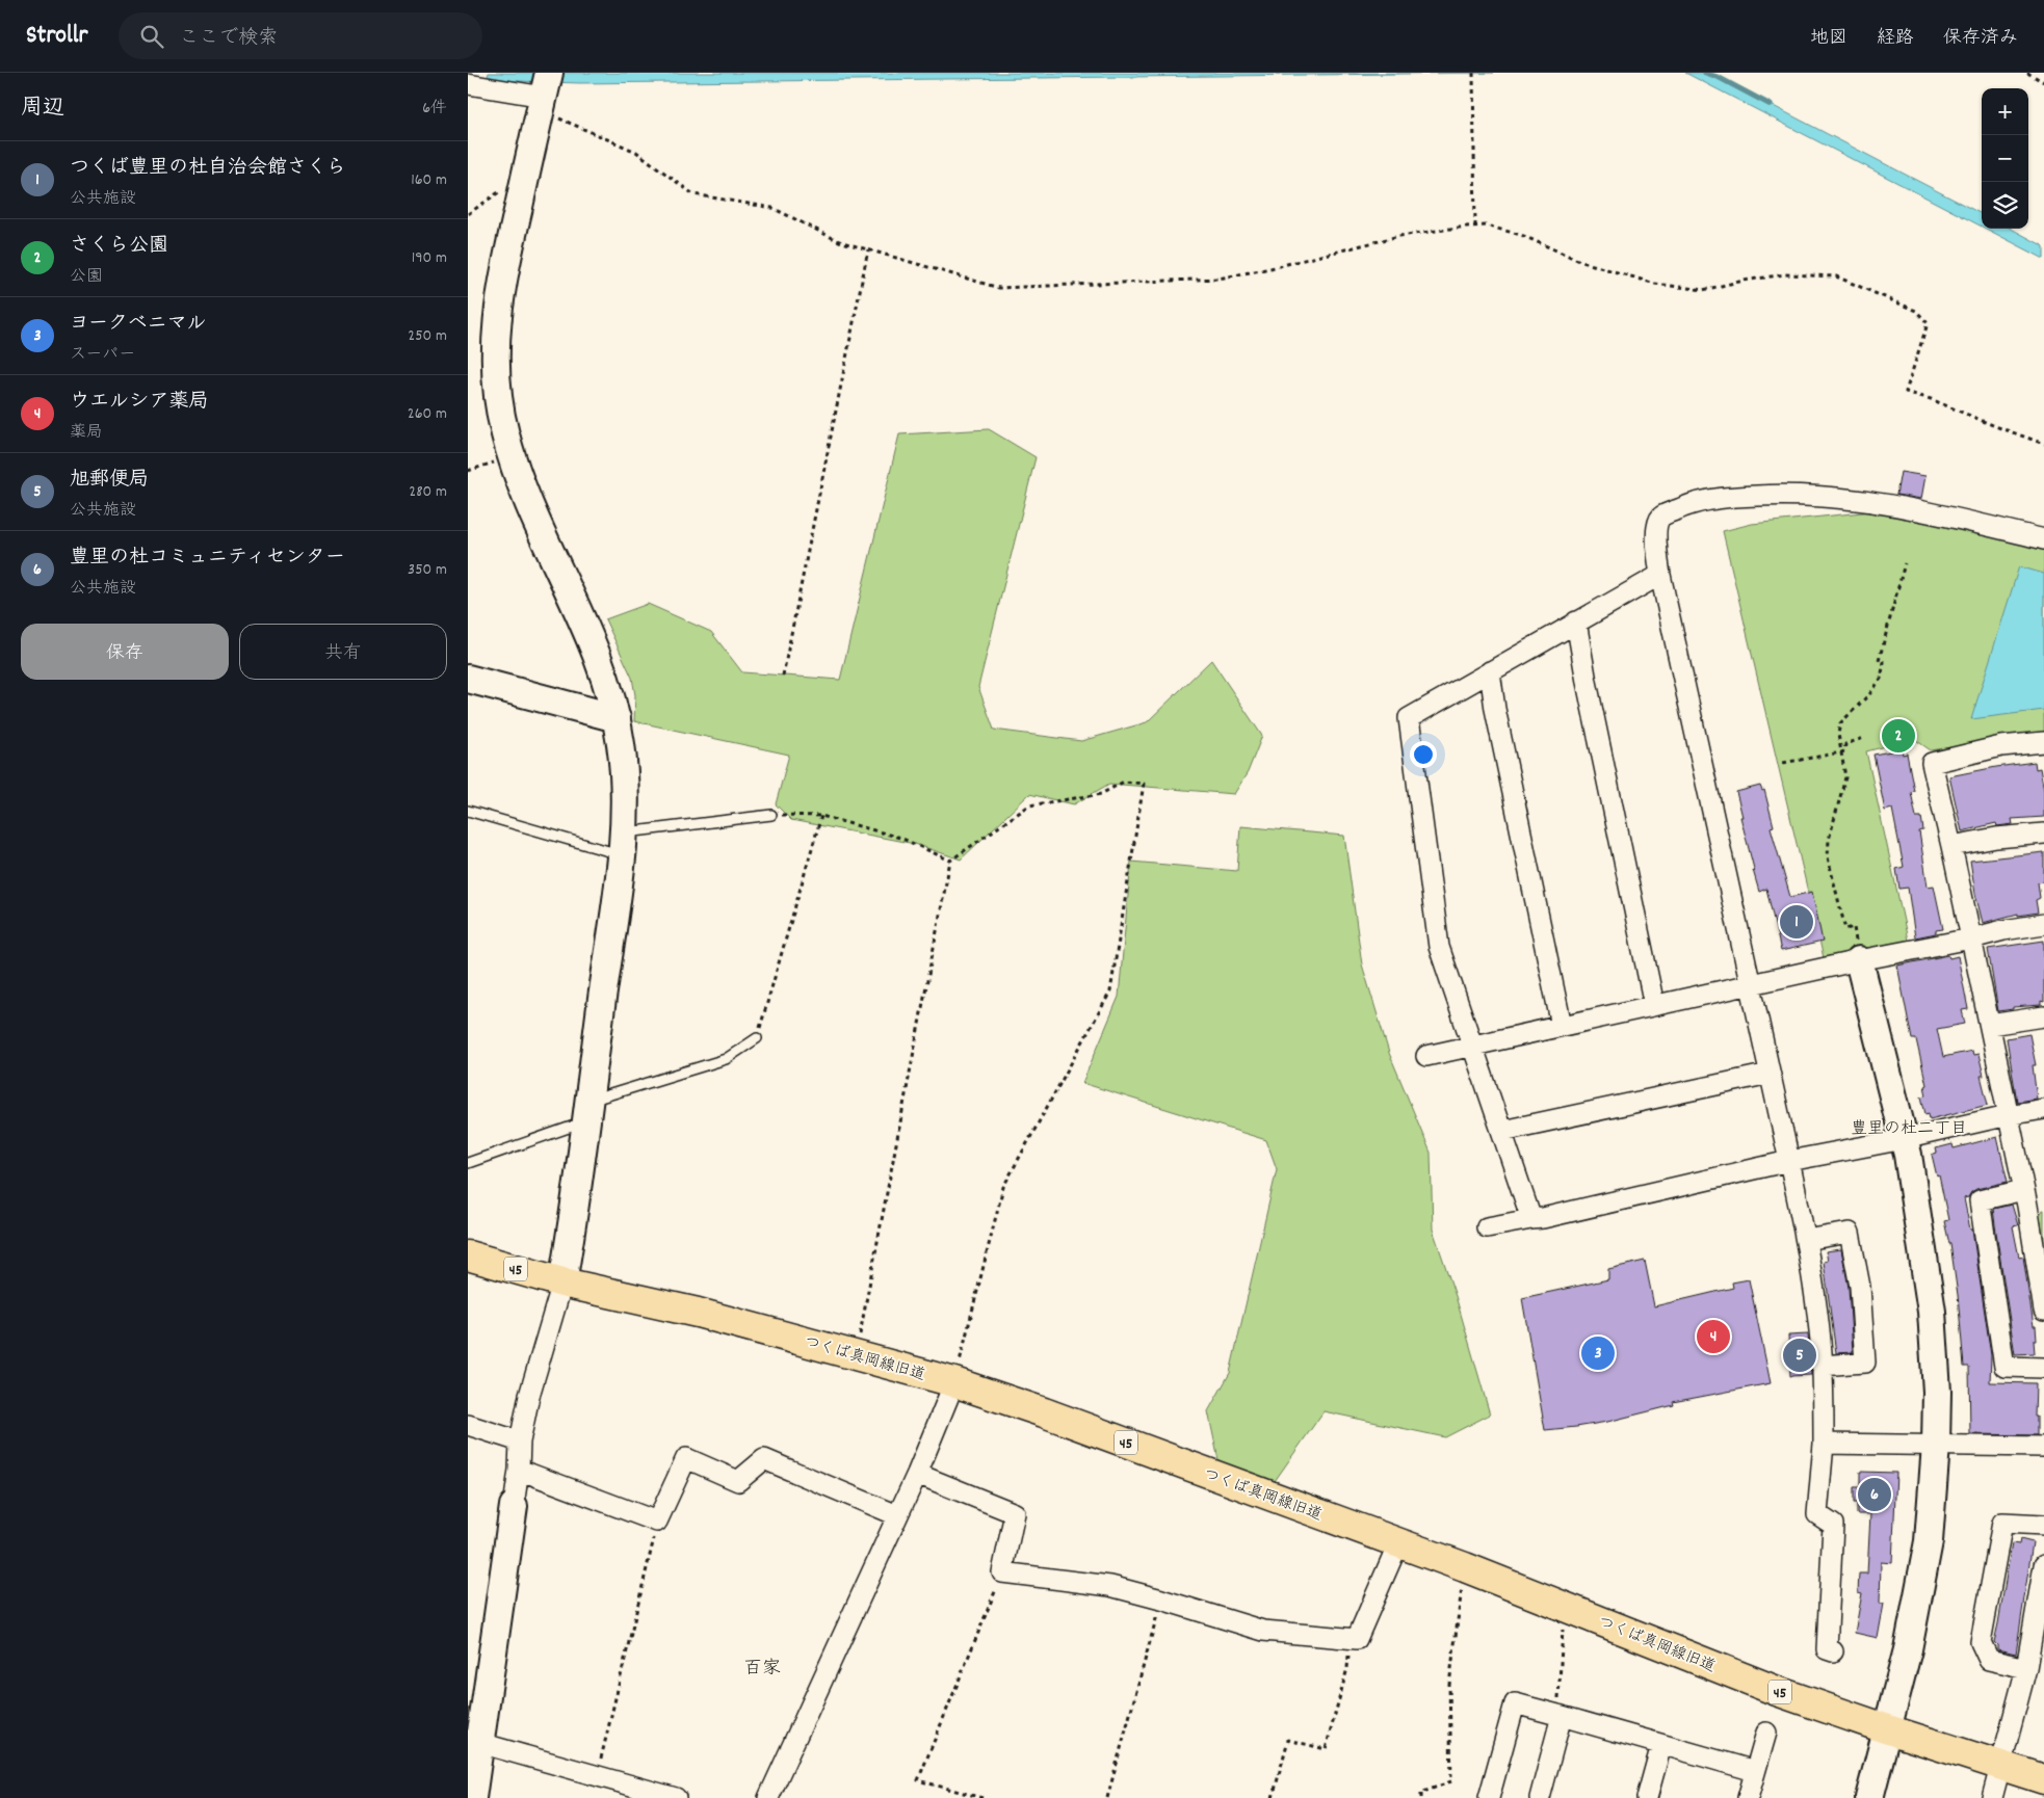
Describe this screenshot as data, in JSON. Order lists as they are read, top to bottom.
{
  "streets": {
    "main road": ["45", "つくば真岡線旧道"]
  },
  "districts": ["豊里の杜二丁目", "百家"],
  "page": {
    "header": "Strollr",
    "search": "ここで検索",
    "nav": ["地図", "経路", "保存済み"],
    "heading": ["周辺", "6件"],
    "map_buttons": ["+", "−"],
    "list": [
      {
        "mark": "1",
        "name": "つくば豊里の杜自治会館さくら",
        "note": "公共施設",
        "value": "160 m"
      },
      {
        "mark": "2",
        "name": "さくら公園",
        "note": "公園",
        "value": "190 m"
      },
      {
        "mark": "3",
        "name": "ヨークベニマル",
        "note": "スーパー",
        "value": "250 m"
      },
      {
        "mark": "4",
        "name": "ウエルシア薬局",
        "note": "薬局",
        "value": "260 m"
      },
      {
        "mark": "5",
        "name": "旭郵便局",
        "note": "公共施設",
        "value": "280 m"
      },
      {
        "mark": "6",
        "name": "豊里の杜コミュニティセンター",
        "note": "公共施設",
        "value": "350 m"
      }
    ],
    "buttons": ["保存", "共有"],
    "pins": [
      "2",
      "1",
      "4",
      "3",
      "5",
      "6"
    ]
  }
}
